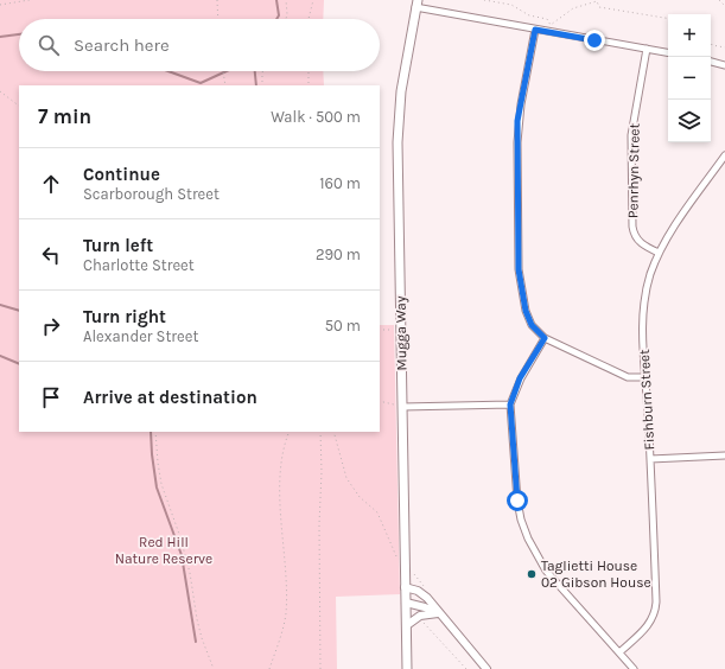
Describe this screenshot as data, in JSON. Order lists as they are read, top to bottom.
{
  "streets": {
    "main road": ["Mugga Way"],
    "street": ["Penrhyn Street", "Fishburn Street"]
  },
  "crossings": [
    ["Penrhyn Street", "Fishburn Street"]
  ],
  "parks": ["Red Hill Nature Reserve"],
  "places": ["Taglietti House 02 Gibson House"],
  "page": {
    "map_buttons": ["+", "−"],
    "search": "Search here",
    "heading": ["7 min", "Walk · 500 m"],
    "list": [
      ["Continue", "Scarborough Street", "160 m"],
      ["Turn left", "Charlotte Street", "290 m"],
      ["Turn right", "Alexander Street", "50 m"],
      "Arrive at destination"
    ]
  }
}
